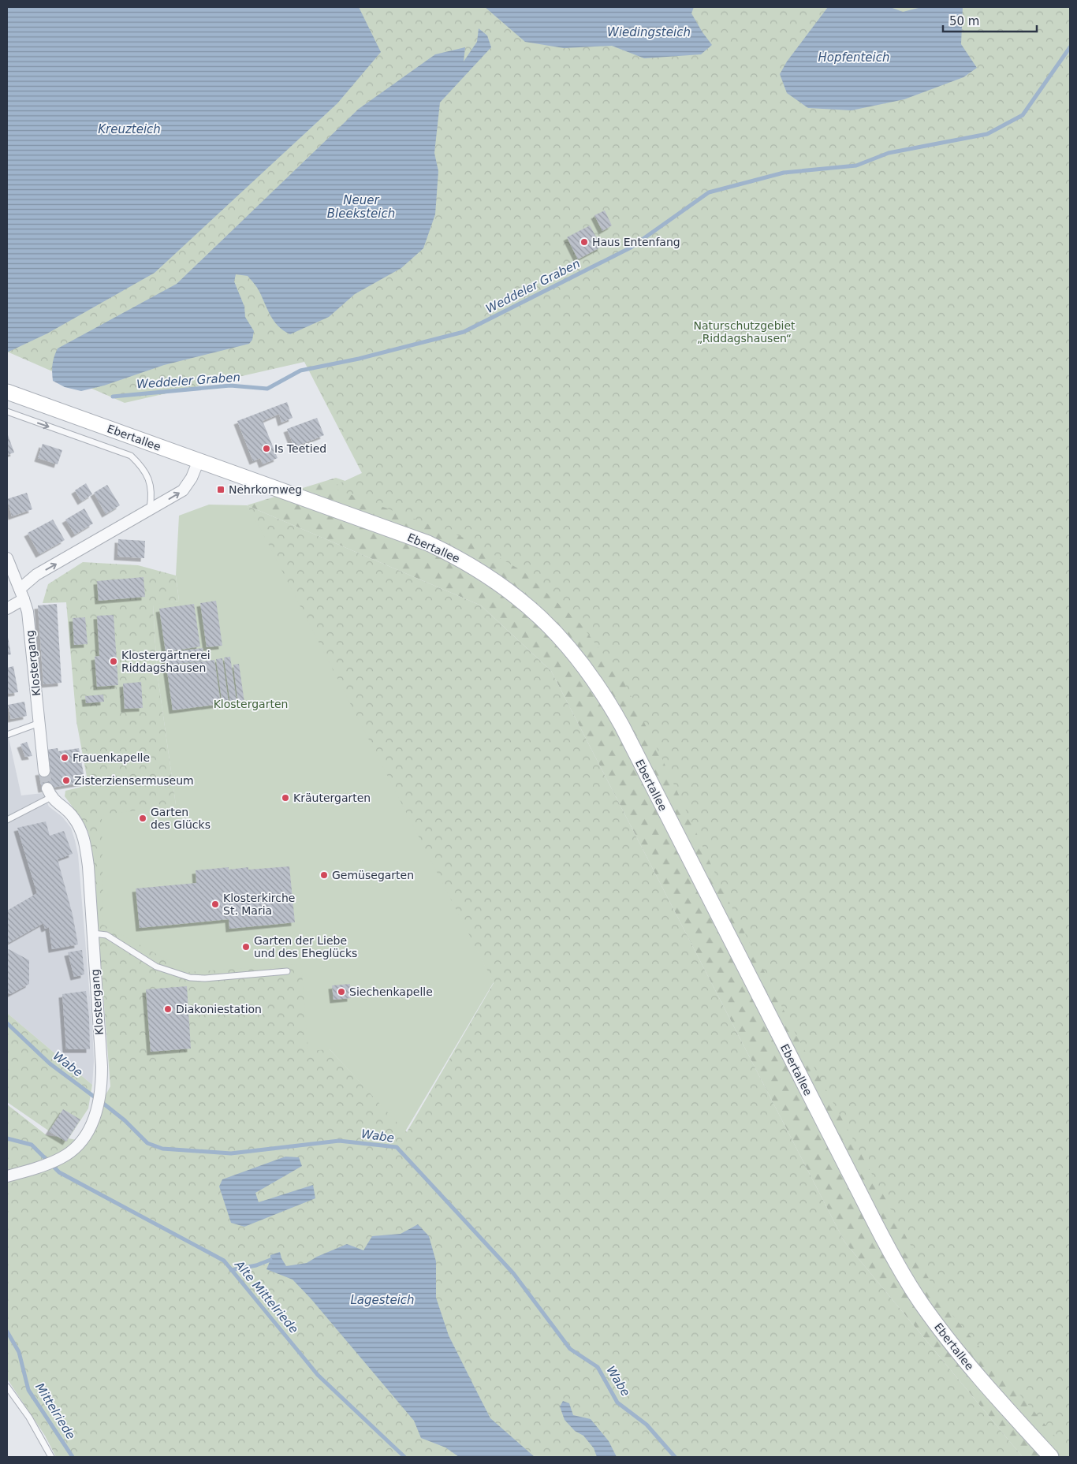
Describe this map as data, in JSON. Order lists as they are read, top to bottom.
{
  "streets": {
    "main road": ["Ebertallee"],
    "street": ["Klostergang"]
  },
  "water": [
    "Wiedingsteich",
    "Hopfenteich",
    "Kreuzteich",
    "Neuer Bleeksteich",
    "Weddeler Graben",
    "Wabe",
    "Alte Mittelriede",
    "Lagesteich",
    "Mittelriede"
  ],
  "parks": ["Naturschutzgebiet „Riddagshausen“", "Klostergarten"],
  "places": {
    "other": [
      "Haus Entenfang",
      "Is Teetied",
      "Klostergärtnerei Riddagshausen",
      "Frauenkapelle",
      "Zisterziensermuseum",
      "Kräutergarten",
      "Garten des Glücks",
      "Gemüsegarten",
      "Klosterkirche St. Maria",
      "Garten der Liebe und des Eheglücks",
      "Siechenkapelle",
      "Diakoniestation"
    ],
    "transit": ["Nehrkornweg"]
  },
  "scale_bar": "50 m"
}
